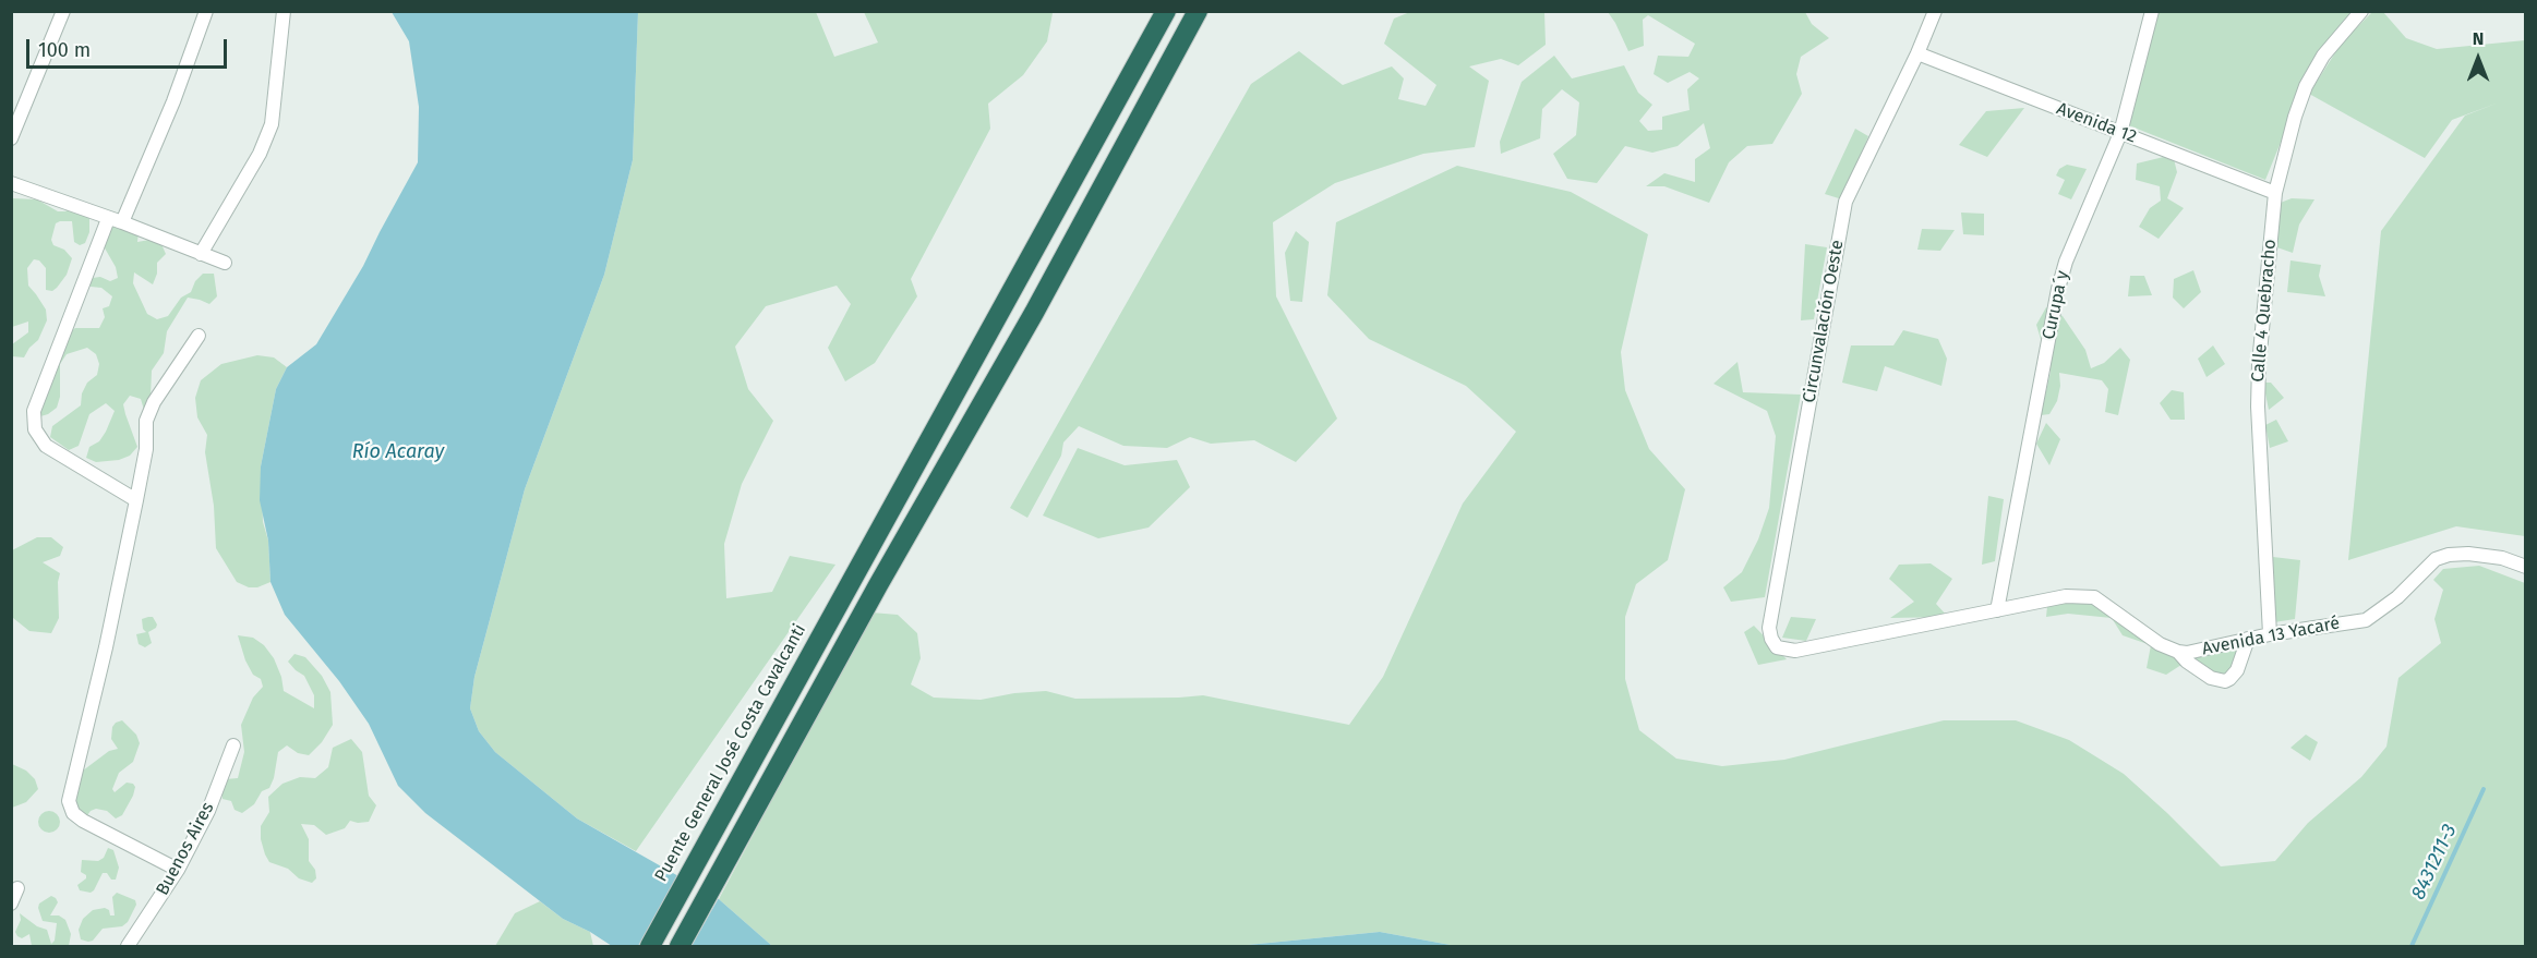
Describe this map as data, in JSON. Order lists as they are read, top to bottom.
{
  "streets": {
    "highway": ["Puente General José Costa Cavalcanti"],
    "street": [
      "Avenida 12",
      "Curupa´y",
      "Calle 4 Quebracho",
      "Circunvalación Oeste",
      "Avenida 13 Yacaré",
      "Buenos Aires"
    ]
  },
  "crossings": [
    ["Avenida 12", "Curupa´y"],
    ["Avenida 12", "Calle 4 Quebracho"],
    ["Avenida 12", "Circunvalación Oeste"],
    ["Curupa´y", "Avenida 13 Yacaré"],
    ["Calle 4 Quebracho", "Avenida 13 Yacaré"],
    ["Circunvalación Oeste", "Avenida 13 Yacaré"]
  ],
  "water": ["Río Acaray", "8431211-3"],
  "scale_bar": "100 m",
  "north": "top"
}
